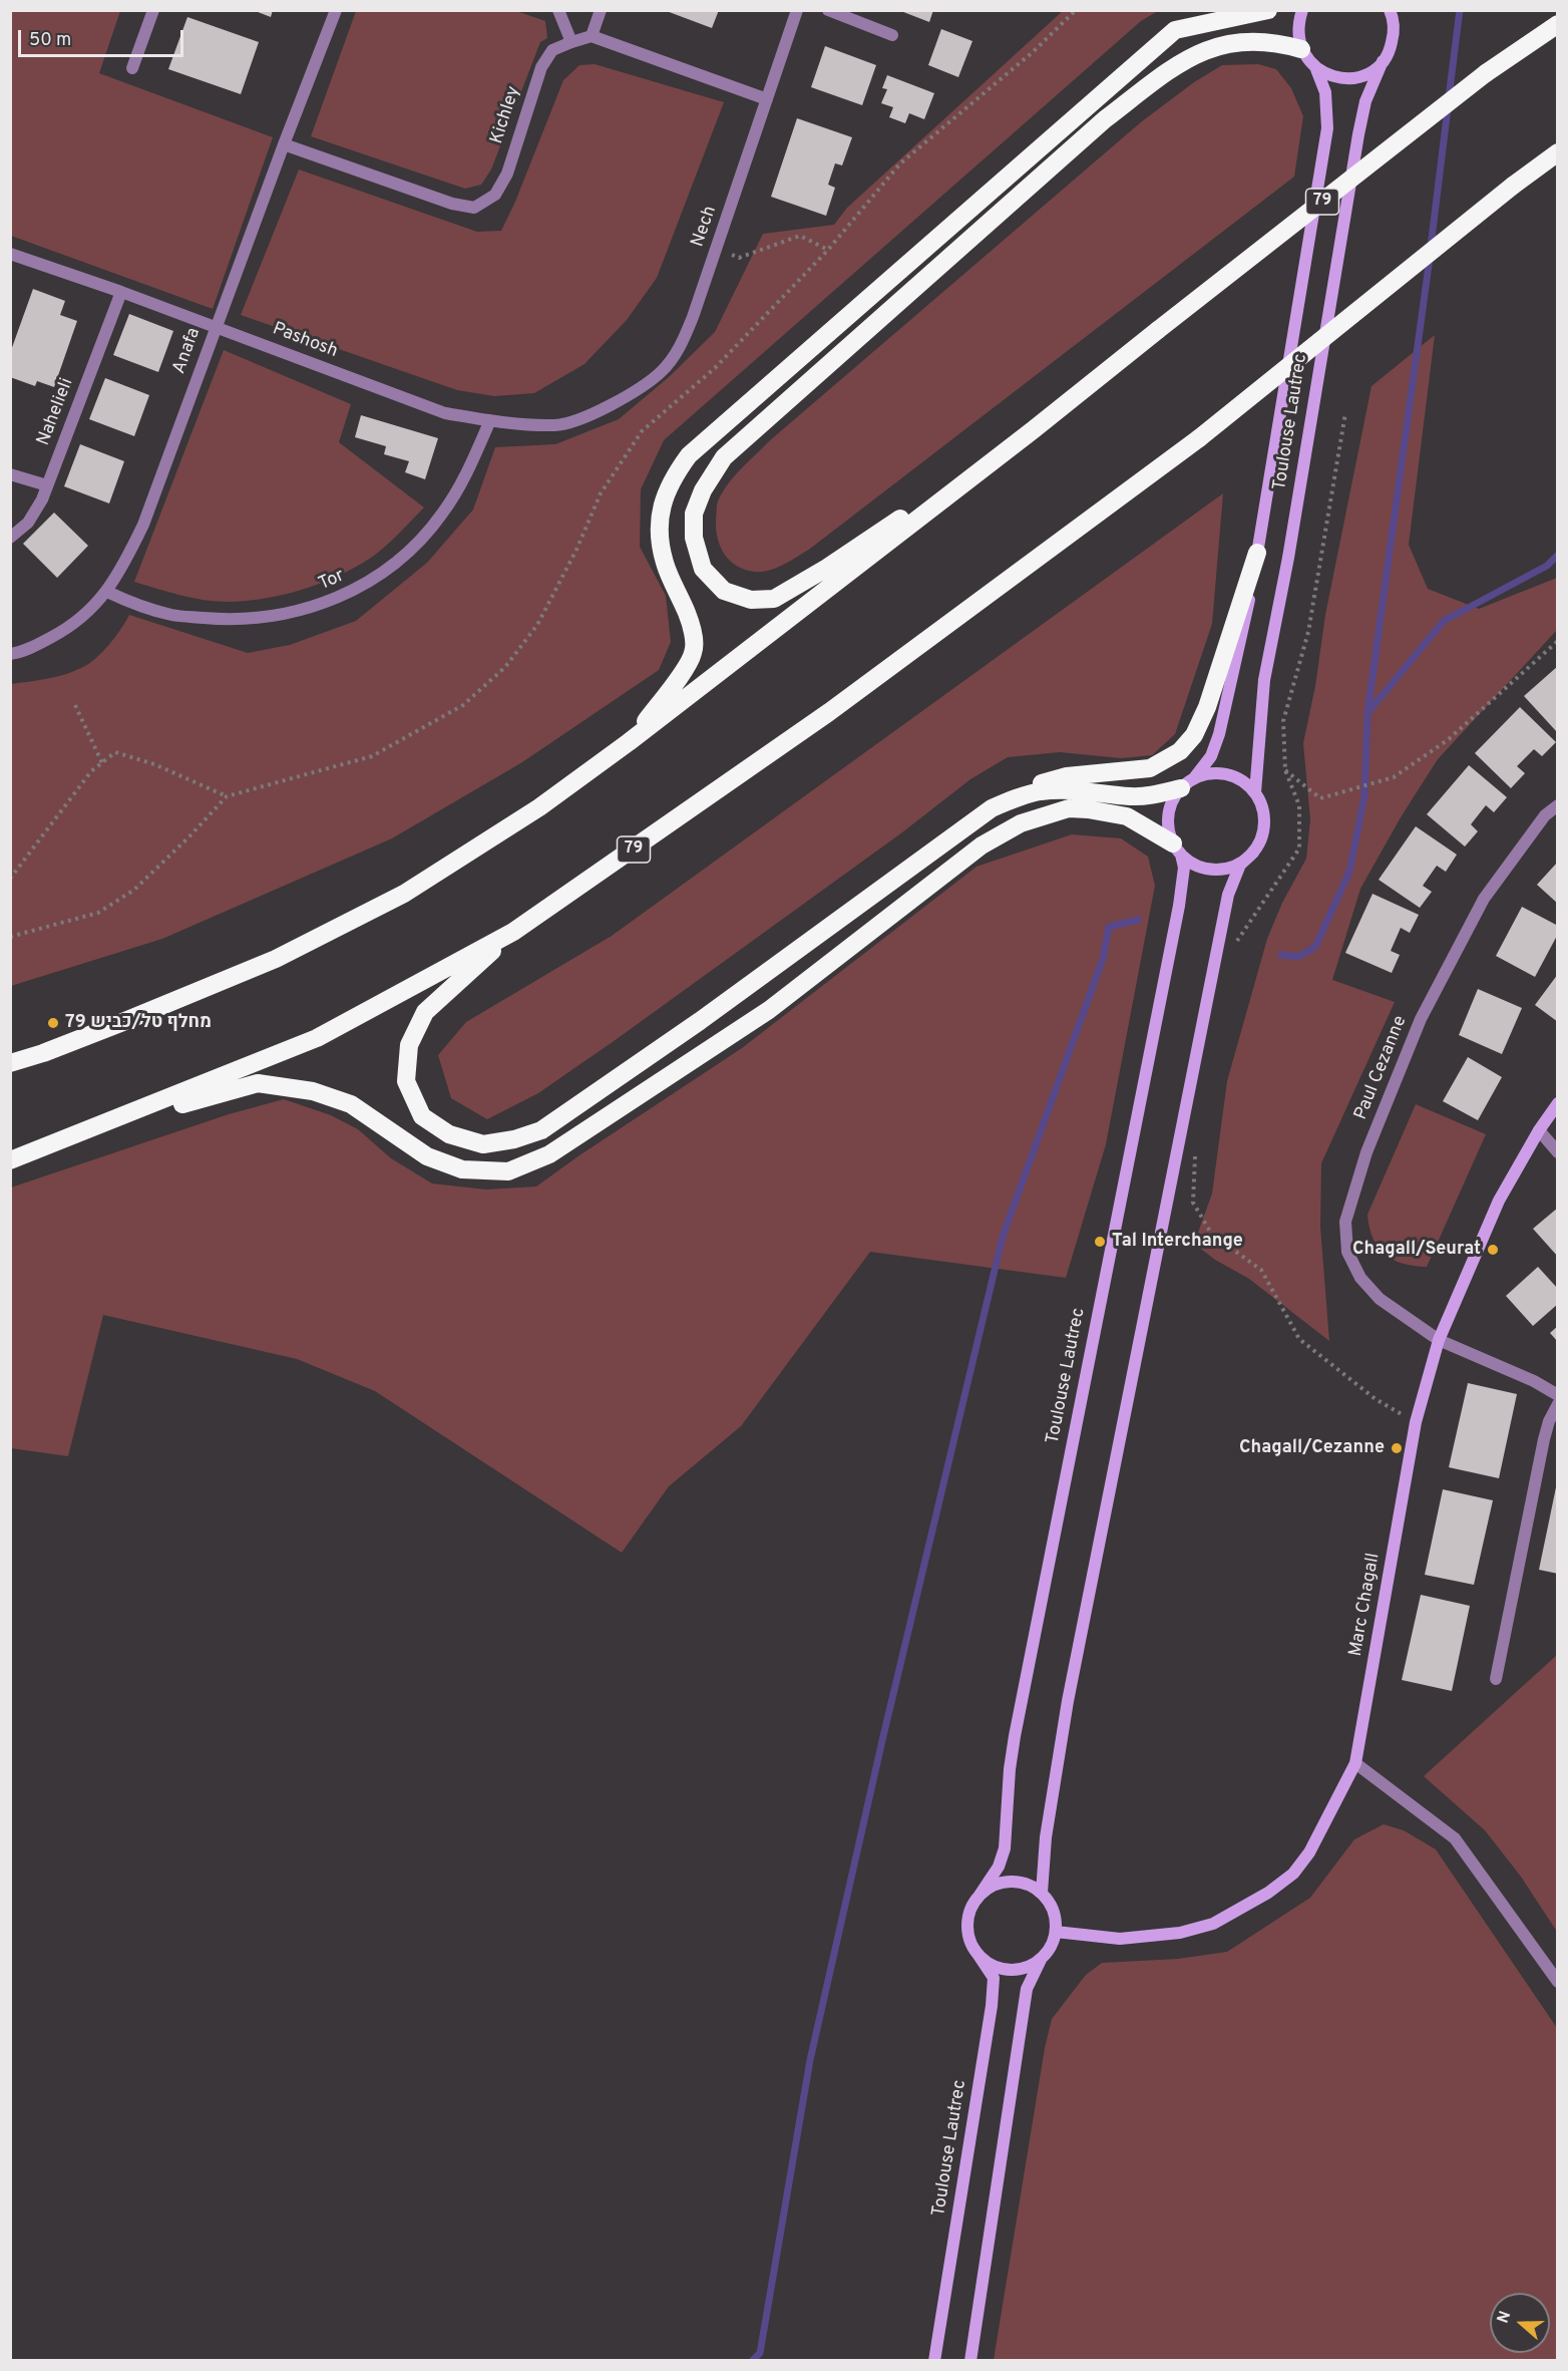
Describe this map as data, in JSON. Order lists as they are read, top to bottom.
{
  "streets": {
    "highway": ["79"],
    "main road": ["Toulouse Lautrec", "Marc Chagall"],
    "street": [
      "Kichley",
      "Nech",
      "Pashosh",
      "Anafa",
      "Nahelieli",
      "Tor",
      "Paul Cezanne"
    ]
  },
  "crossings": [
    ["Kichley", "Anafa"],
    ["Nech", "Pashosh"],
    ["Pashosh", "Anafa"],
    ["Pashosh", "Nahelieli"],
    ["Pashosh", "Tor"],
    ["Anafa", "Tor"],
    ["Toulouse Lautrec", "Marc Chagall"],
    ["Paul Cezanne", "Marc Chagall"]
  ],
  "places": [
    "מחלף טל/כביש 79",
    "Tal Interchange",
    "Chagall/Seurat",
    "Chagall/Cezanne"
  ],
  "scale_bar": "50 m",
  "north": "left"
}
